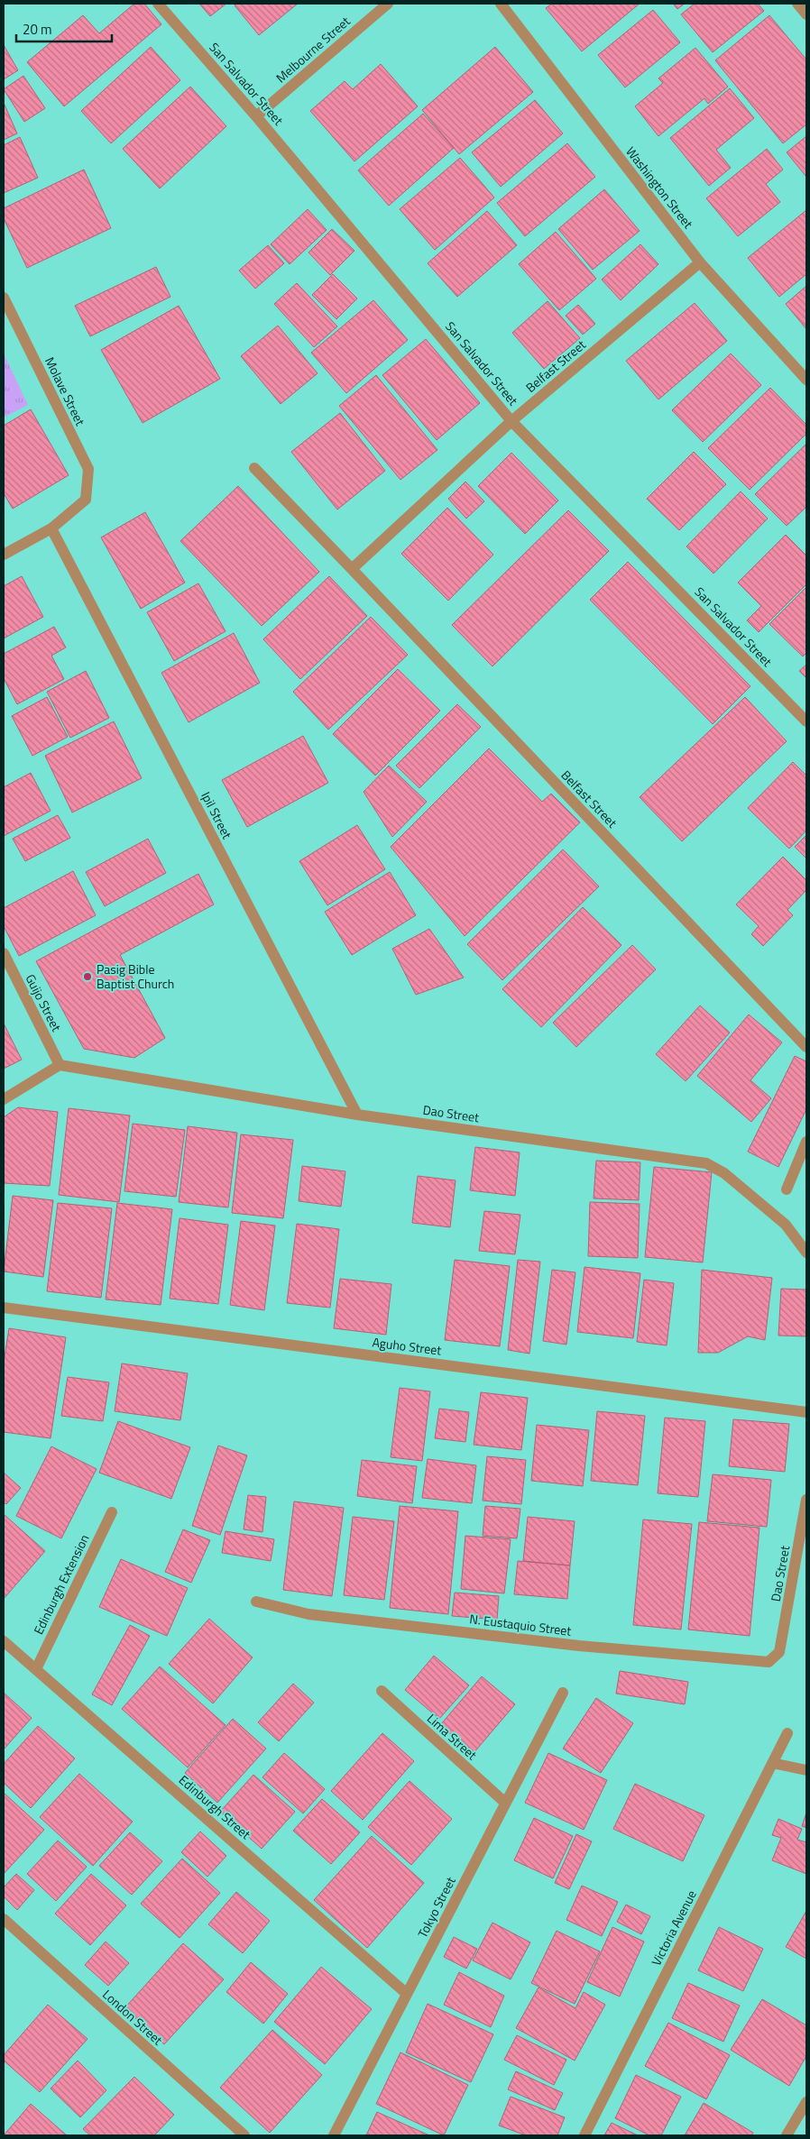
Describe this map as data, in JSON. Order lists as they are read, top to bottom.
{
  "streets": {
    "street": [
      "Melbourne Street",
      "San Salvador Street",
      "Washington Street",
      "Belfast Street",
      "Molave Street",
      "Ipil Street",
      "Guijo Street",
      "Dao Street",
      "Aguho Street",
      "Edinburgh Extension",
      "N. Eustaquio Street",
      "Lima Street",
      "Edinburgh Street",
      "Tokyo Street",
      "Victoria Avenue",
      "London Street"
    ]
  },
  "crossings": [
    ["Melbourne Street", "San Salvador Street"],
    ["San Salvador Street", "Belfast Street"],
    ["Washington Street", "Belfast Street"],
    ["Molave Street", "Ipil Street"],
    ["Ipil Street", "Dao Street"],
    ["Guijo Street", "Dao Street"],
    ["Dao Street", "N. Eustaquio Street"],
    ["Edinburgh Extension", "Edinburgh Street"],
    ["Lima Street", "Tokyo Street"],
    ["Edinburgh Street", "Tokyo Street"]
  ],
  "places": ["Pasig Bible Baptist Church"],
  "scale_bar": "20 m"
}
